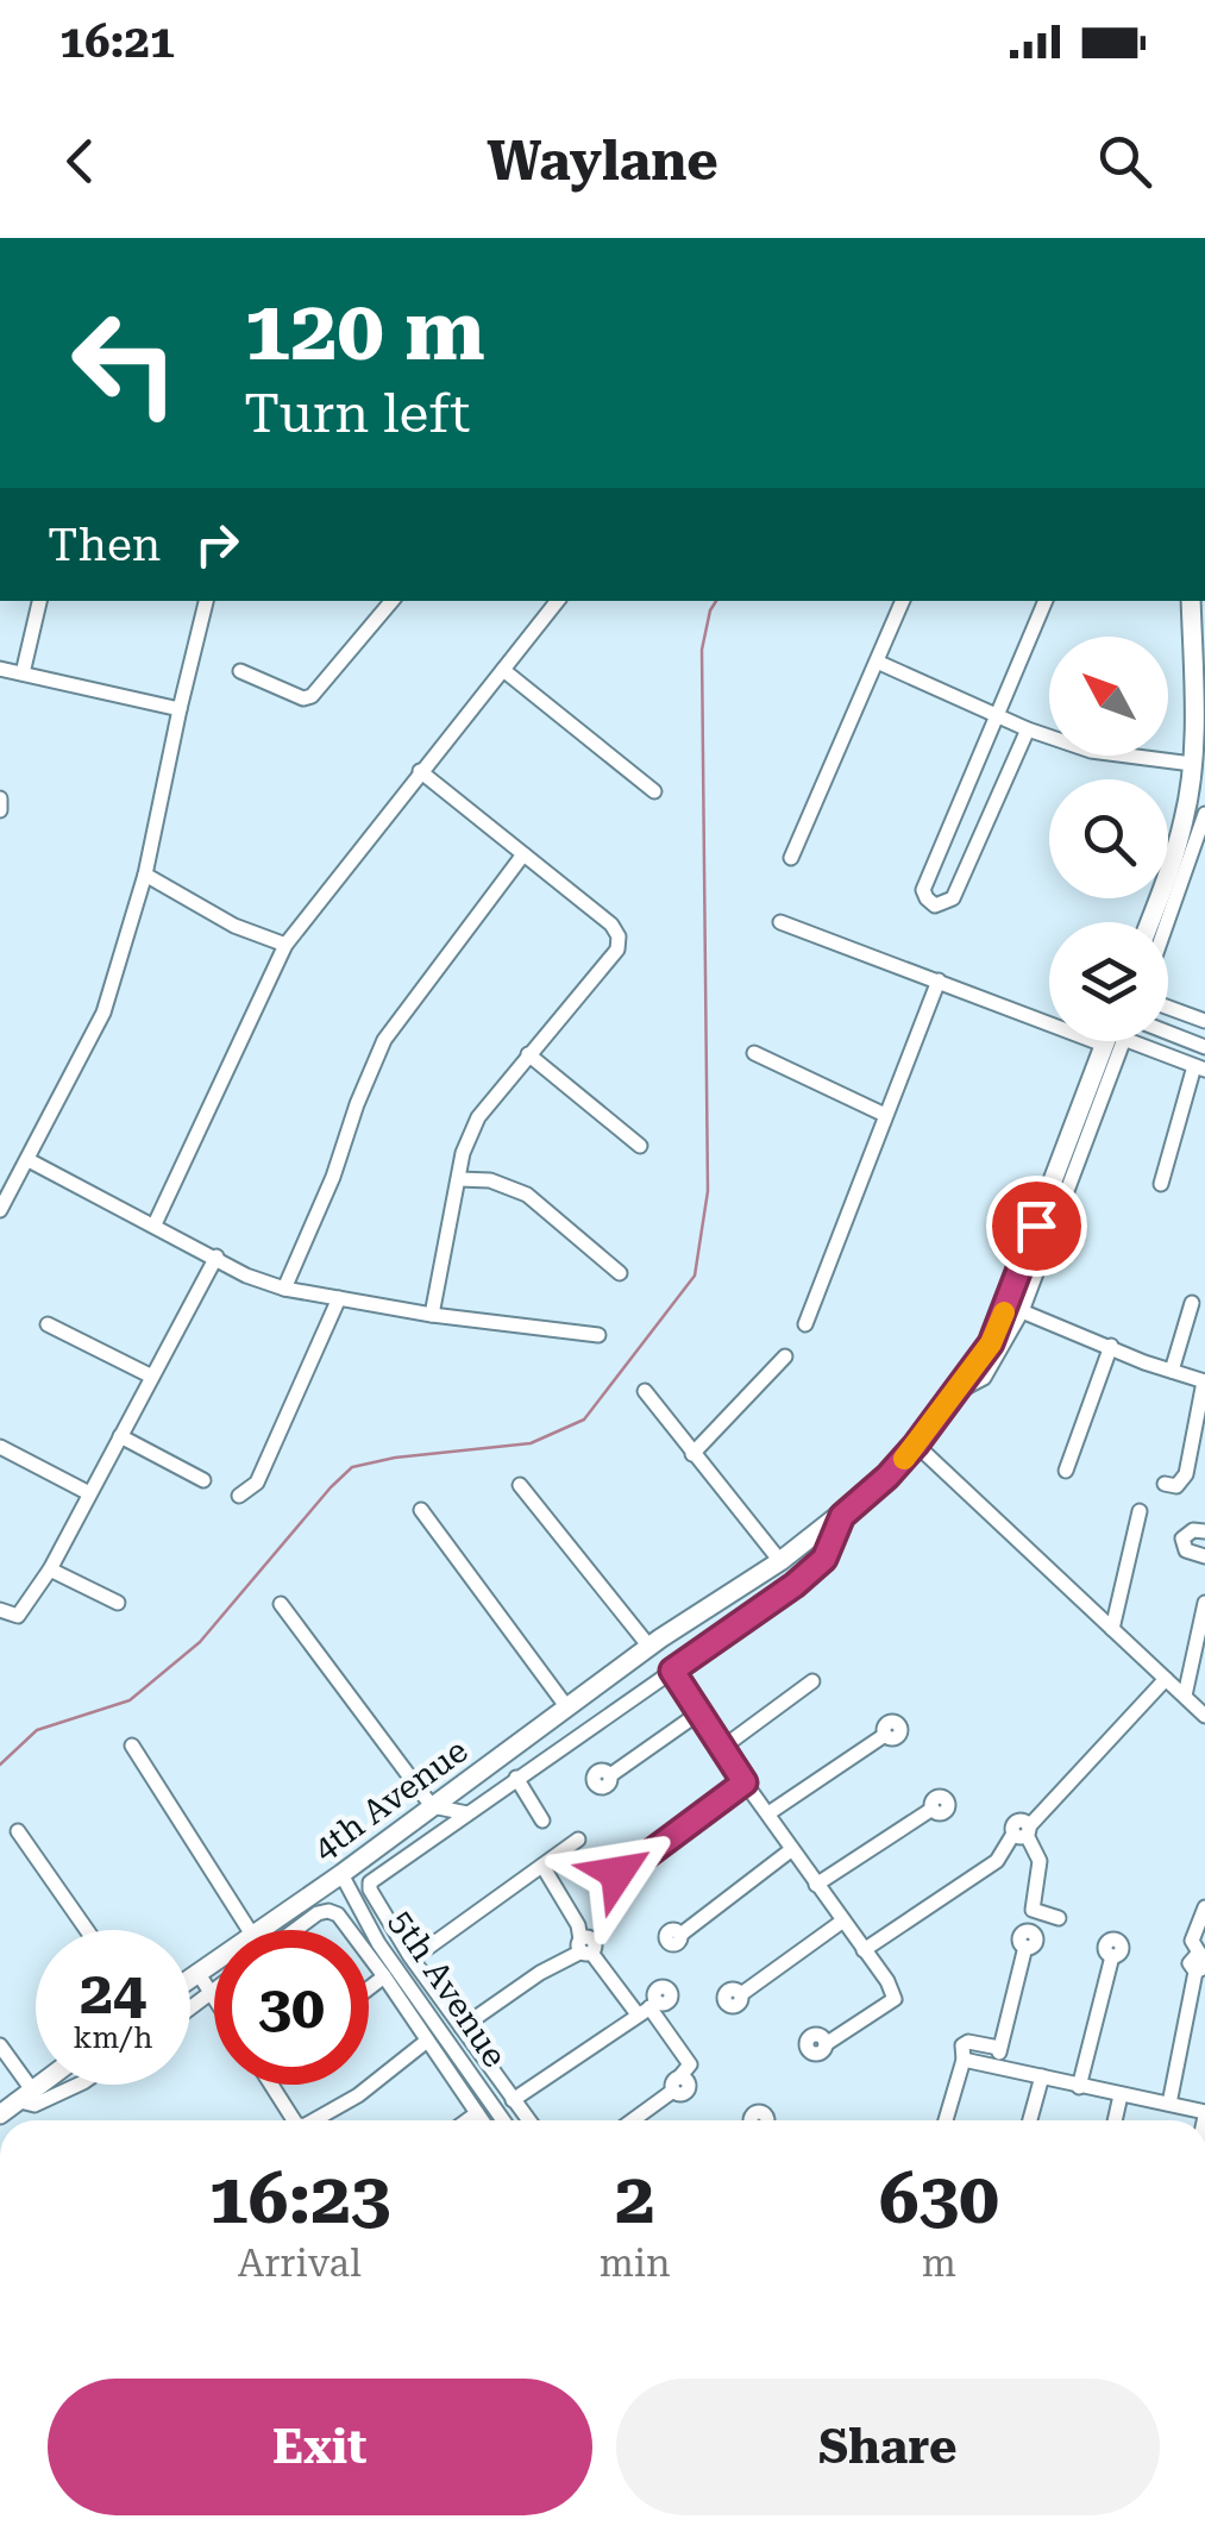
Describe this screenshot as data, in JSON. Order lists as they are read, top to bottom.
{
  "streets": {
    "main road": ["4th Avenue"],
    "street": ["5th Avenue"]
  },
  "crossings": [
    ["4th Avenue", "5th Avenue"]
  ],
  "north": "top left",
  "page": {
    "status": "16:21",
    "header": "Waylane",
    "turn": ["120 m", "Turn left"],
    "then": "Then",
    "speed": "24 km/h",
    "limit": "30",
    "eta": [
      "16:23",
      "Arrival",
      "2",
      "min",
      "630",
      "m"
    ],
    "buttons": ["Exit", "Share"]
  }
}
